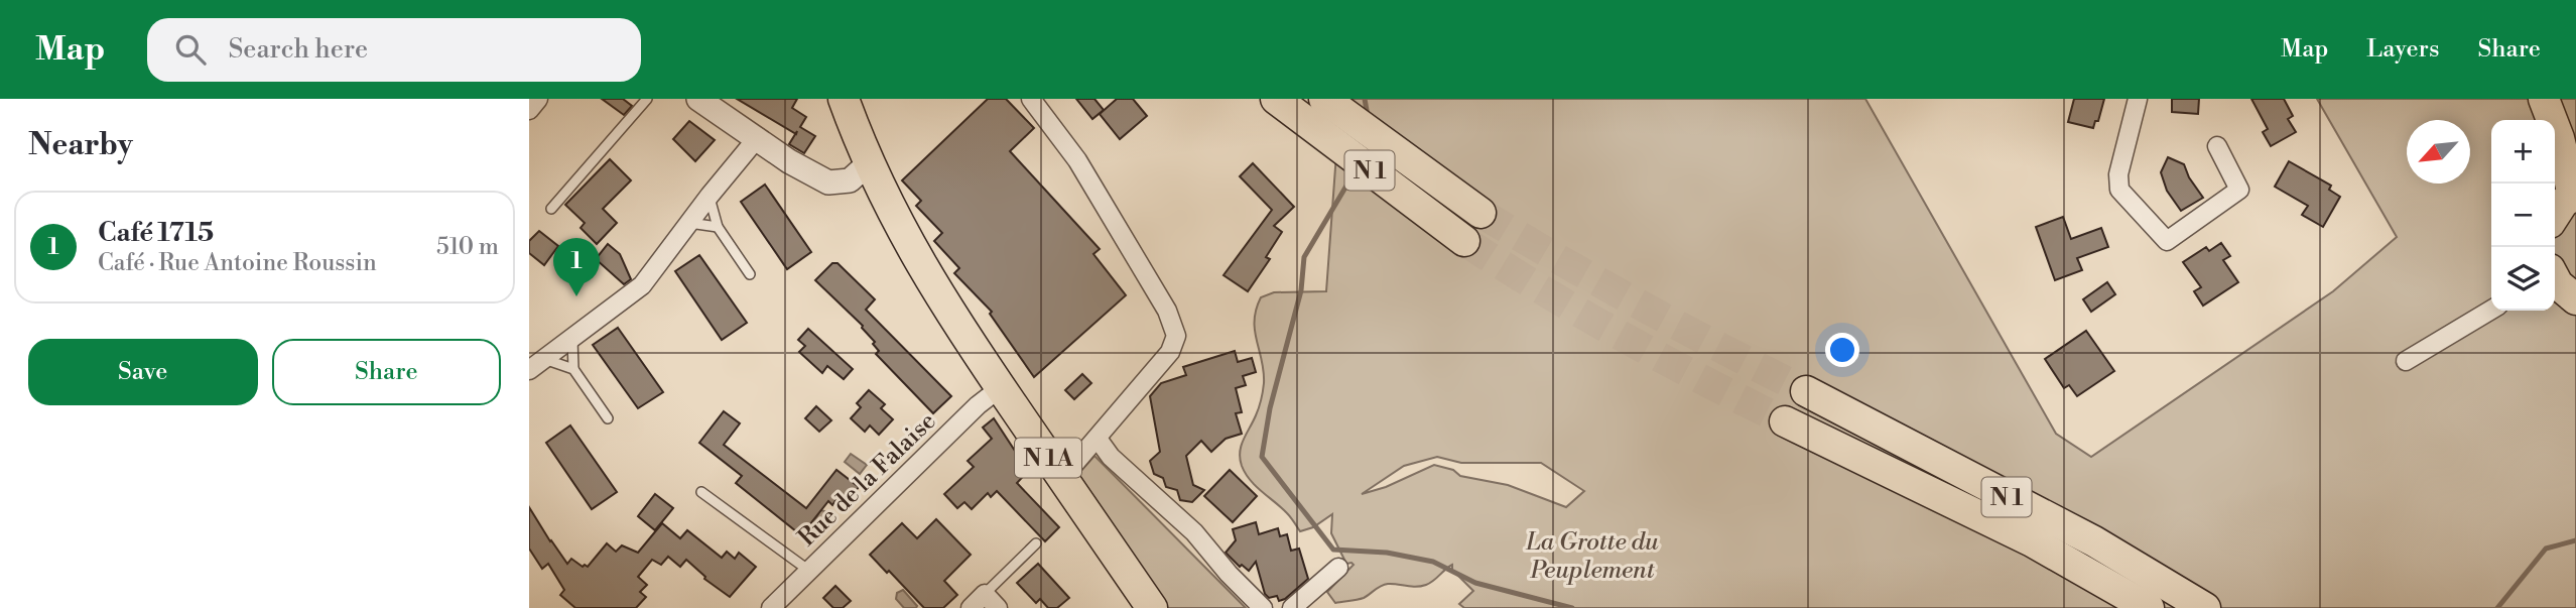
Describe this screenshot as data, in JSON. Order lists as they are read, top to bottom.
{
  "streets": {
    "main road": ["N 1", "N 1A"],
    "street": ["Rue de la Falaise"]
  },
  "crossings": [
    ["N 1A", "Rue de la Falaise"]
  ],
  "parks": ["La Grotte du Peuplement"],
  "north": "bottom left",
  "page": {
    "header": "Map",
    "search": "Search here",
    "nav": ["Map", "Layers", "Share"],
    "heading": "Nearby",
    "map_buttons": ["+", "−"],
    "list": [
      {
        "mark": "1",
        "name": "Café 1715",
        "note": "Café · Rue Antoine Roussin",
        "value": "510 m"
      }
    ],
    "pins": "1",
    "buttons": ["Save", "Share"]
  }
}
